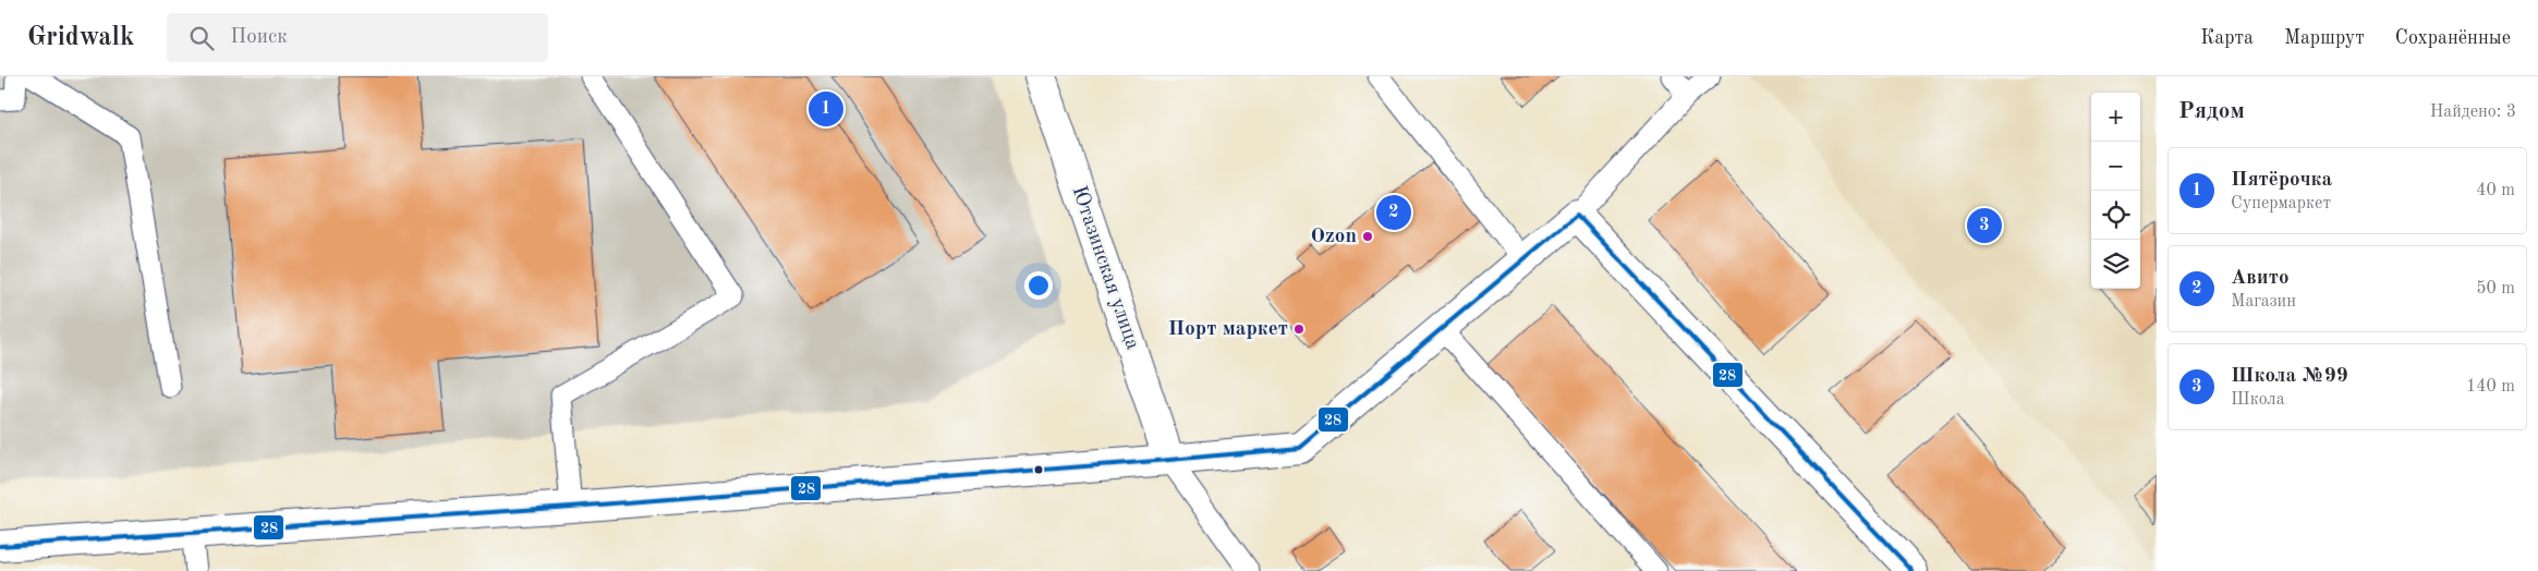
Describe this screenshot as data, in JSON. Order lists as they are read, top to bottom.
{
  "streets": {
    "street": ["Ютазинская улица"]
  },
  "places": ["Ozon", "Порт маркет"],
  "lines": ["transit line 28"],
  "page": {
    "header": "Gridwalk",
    "search": "Поиск",
    "nav": ["Карта", "Маршрут", "Сохранённые"],
    "heading": ["Рядом", "Найдено: 3"],
    "pins": ["1", "2", "3"],
    "map_buttons": ["+", "−"],
    "list": [
      {
        "mark": "1",
        "name": "Пятёрочка",
        "note": "Супермаркет",
        "value": "40 m"
      },
      {
        "mark": "2",
        "name": "Авито",
        "note": "Магазин",
        "value": "50 m"
      },
      {
        "mark": "3",
        "name": "Школа №99",
        "note": "Школа",
        "value": "140 m"
      }
    ]
  }
}
